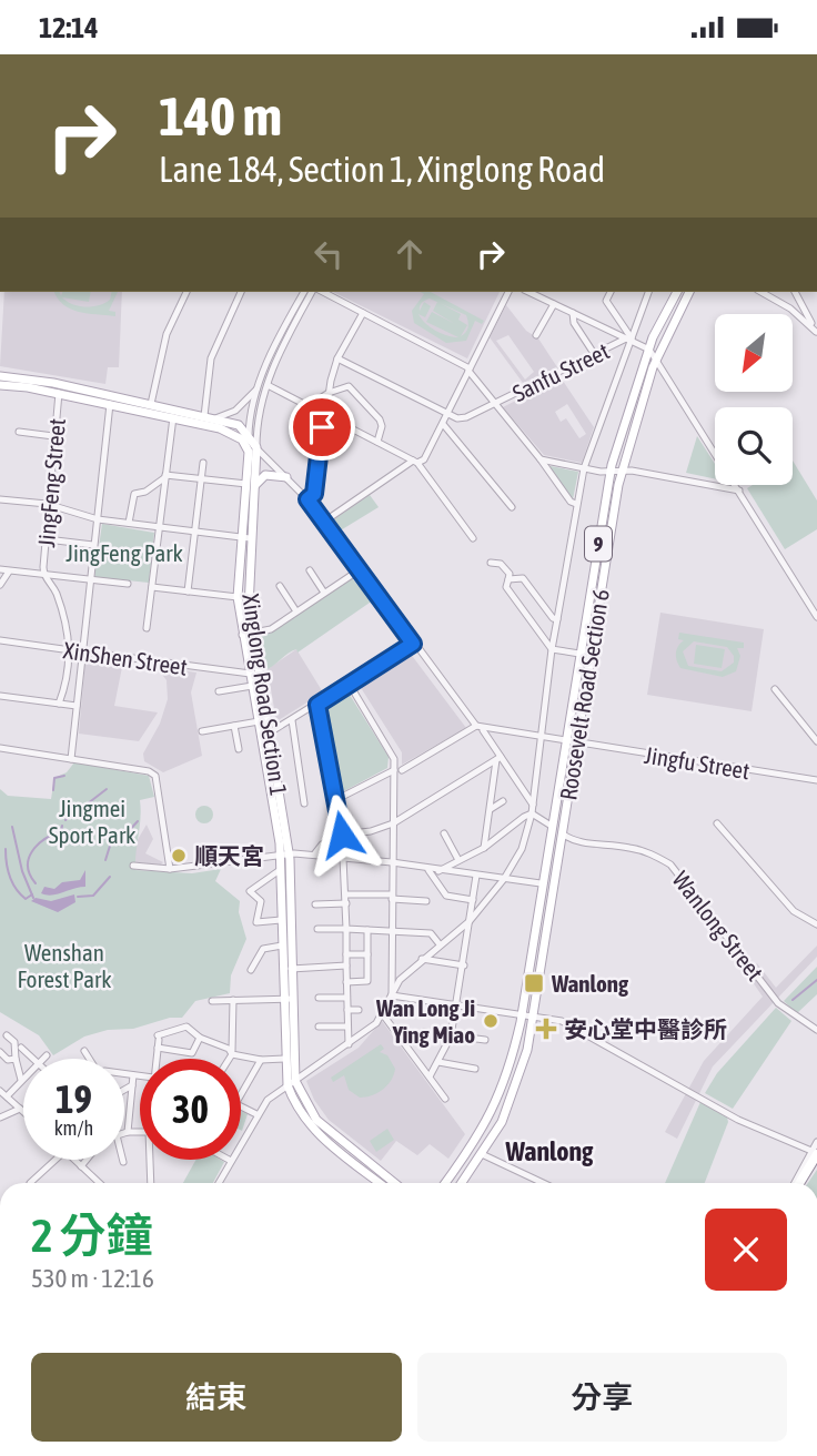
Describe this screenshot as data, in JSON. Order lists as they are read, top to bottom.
{
  "streets": {
    "main road": ["9", "Xinglong Road Section 1", "Roosevelt Road Section 6"],
    "street": [
      "Sanfu Street",
      "JingFeng Street",
      "XinShen Street",
      "Jingfu Street",
      "Wanlong Street"
    ]
  },
  "crossings": [
    ["JingFeng Street", "XinShen Street"],
    ["9", "Roosevelt Road Section 6"],
    ["9", "Wanlong Street"],
    ["XinShen Street", "Xinglong Road Section 1"],
    ["Roosevelt Road Section 6", "Jingfu Street"],
    ["Roosevelt Road Section 6", "Wanlong Street"]
  ],
  "districts": ["Wanlong"],
  "parks": ["JingFeng Park", "Jingmei Sport Park", "Wenshan Forest Park"],
  "places": {
    "other": ["順天宮", "Wan Long Ji Ying Miao"],
    "transit": ["Wanlong"],
    "health": ["安心堂中醫診所"]
  },
  "north": "bottom left",
  "page": {
    "status": "12:14",
    "turn": ["140 m", "Lane 184, Section 1, Xinglong Road"],
    "speed": "19 km/h",
    "limit": "30",
    "heading": ["2 分鐘", "530 m · 12:16"],
    "buttons": ["結束", "分享"]
  }
}
